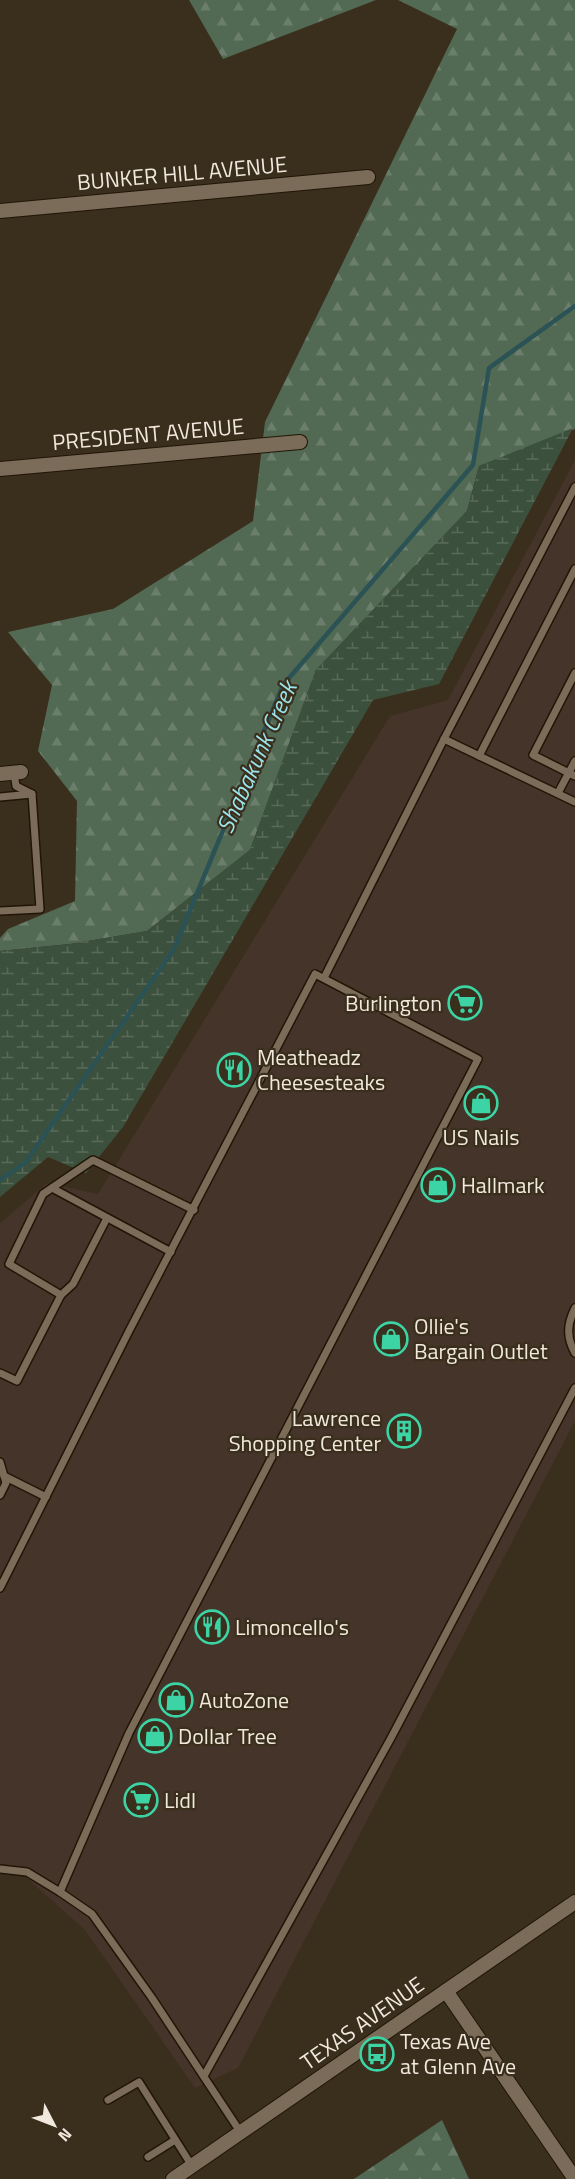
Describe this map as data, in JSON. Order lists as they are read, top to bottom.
{
  "streets": {
    "street": ["BUNKER HILL AVENUE", "PRESIDENT AVENUE", "TEXAS AVENUE"]
  },
  "water": ["Shabakunk Creek"],
  "places": {
    "supermarket": ["Burlington", "Lidl"],
    "restaurant": ["Meatheadz Cheesesteaks", "Limoncello's"],
    "shop": [
      "US Nails",
      "Hallmark",
      "Ollie's Bargain Outlet",
      "AutoZone",
      "Dollar Tree"
    ],
    "building": ["Lawrence Shopping Center"],
    "bus stop": ["Texas Ave at Glenn Ave"]
  },
  "north": "bottom right"
}
